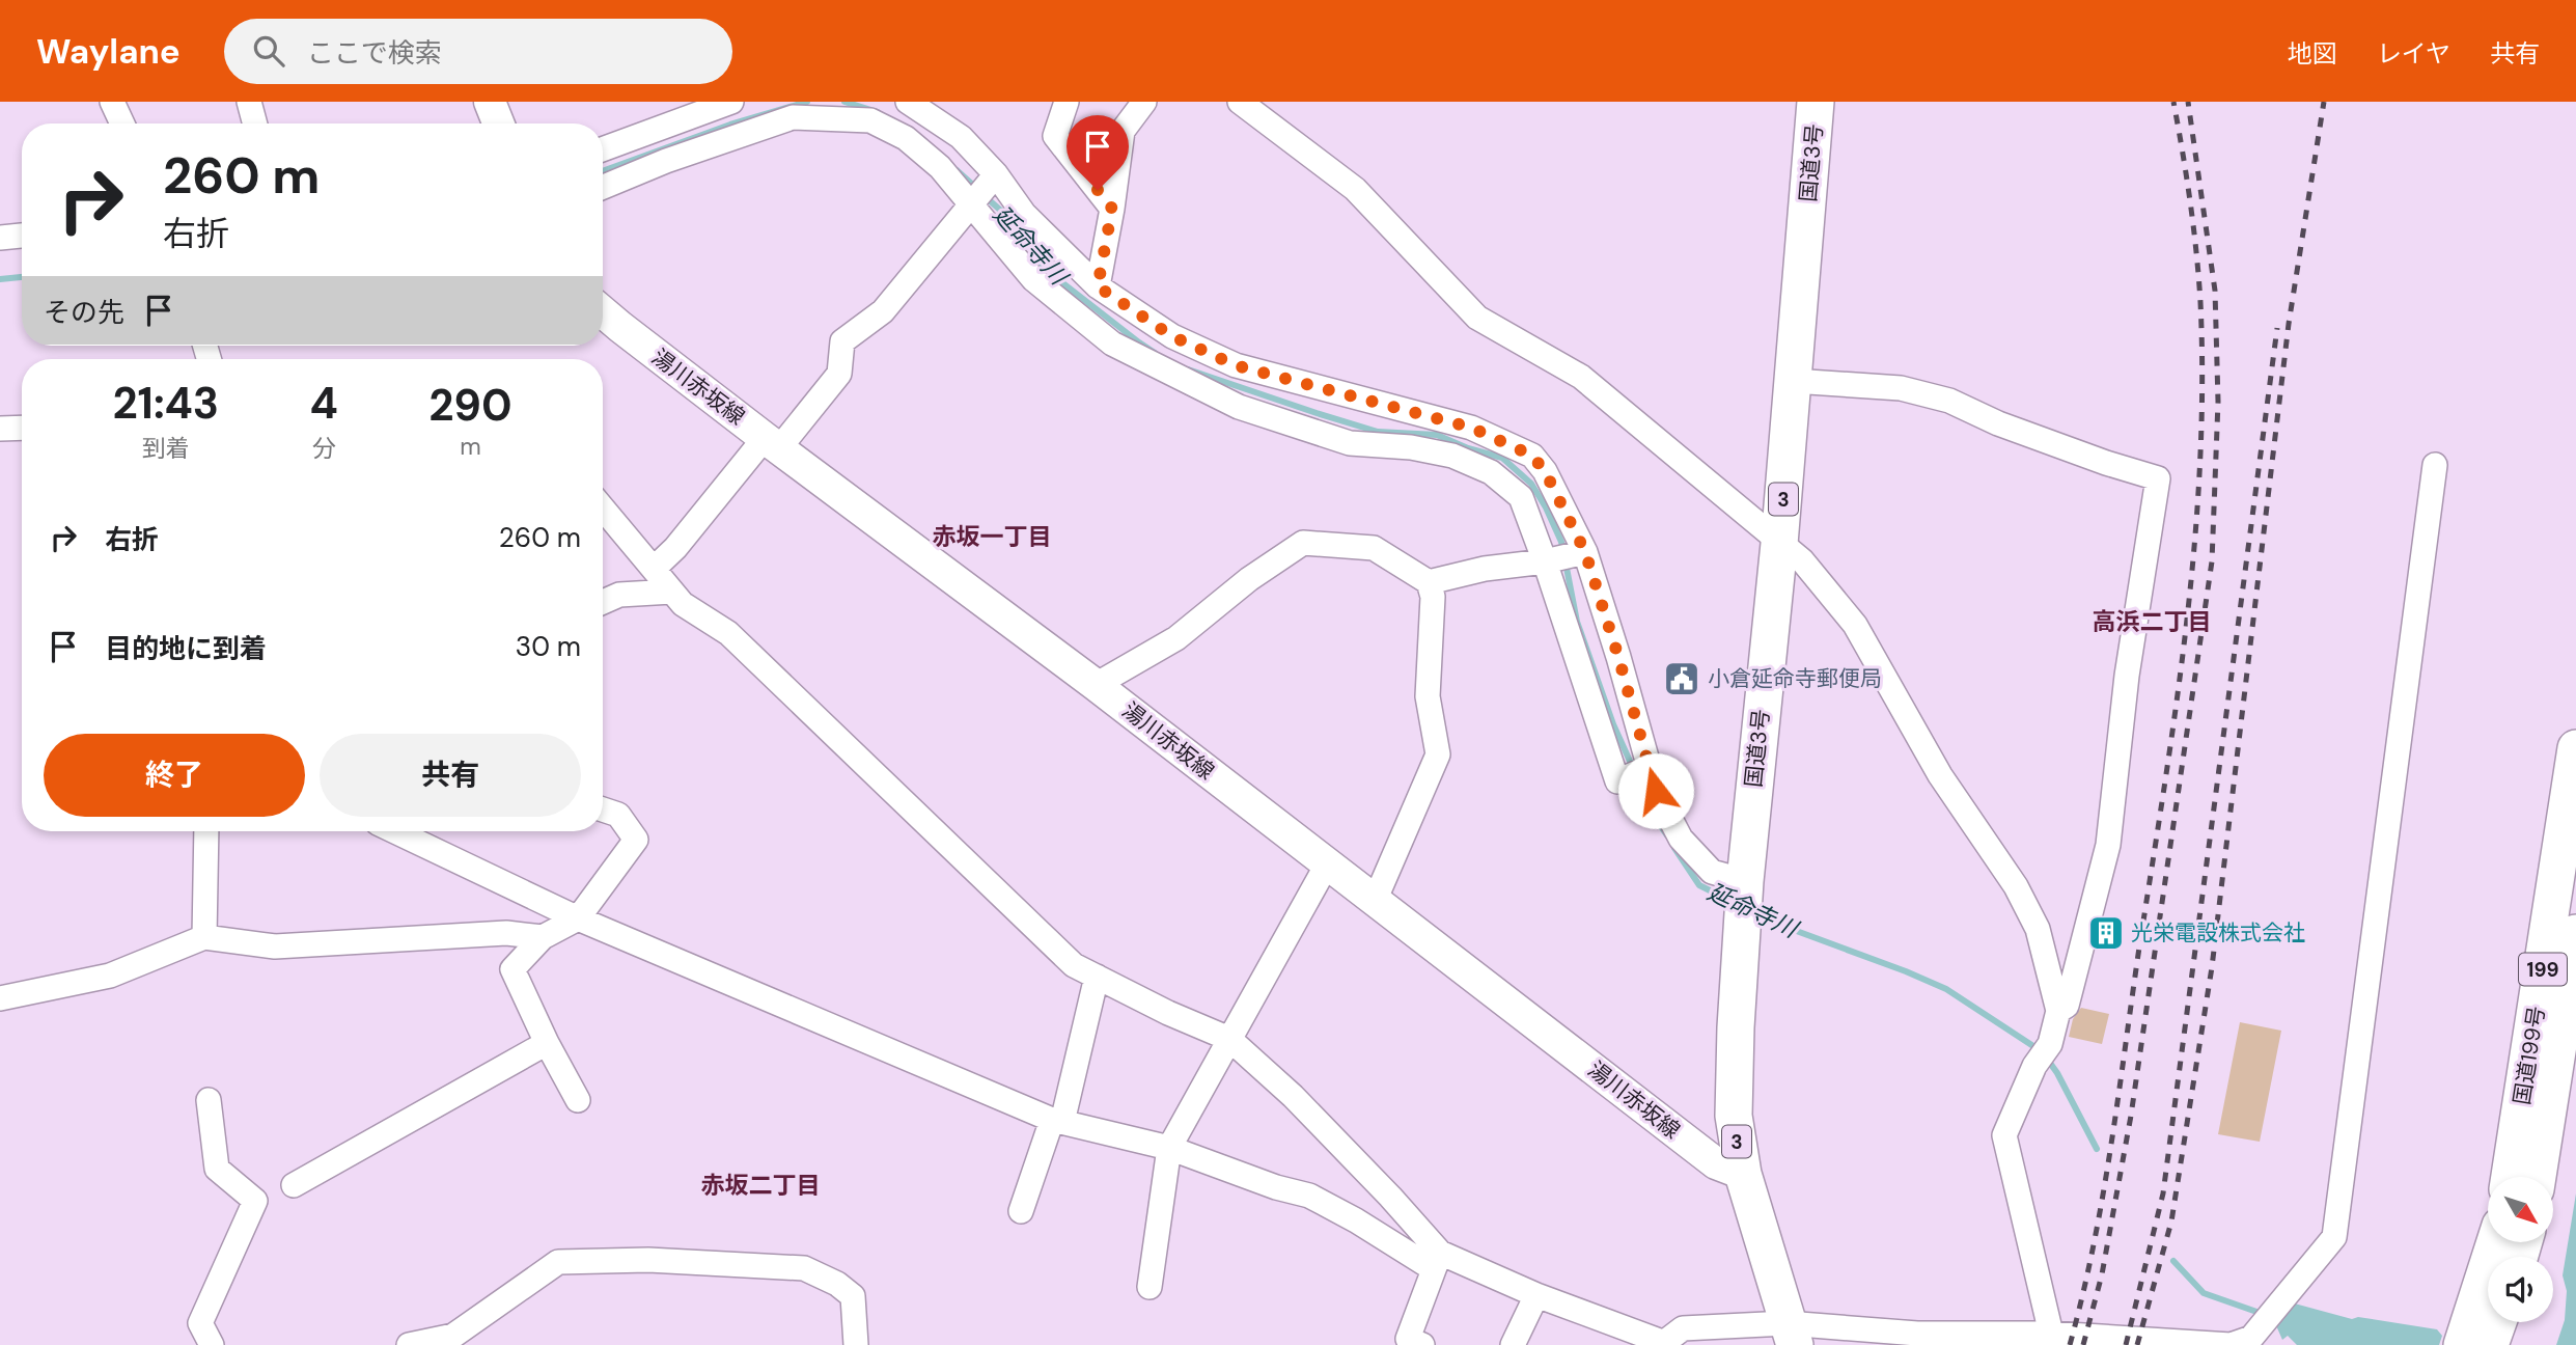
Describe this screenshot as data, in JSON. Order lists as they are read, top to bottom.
{
  "streets": {
    "highway": [
      "国道3号",
      "3",
      "199",
      "国道199号"
    ],
    "main road": ["湯川赤坂線"]
  },
  "crossings": [
    ["国道3号", "湯川赤坂線"]
  ],
  "districts": ["赤坂一丁目", "高浜二丁目", "赤坂二丁目"],
  "water": ["延命寺川"],
  "places": {
    "public building": ["小倉延命寺郵便局"],
    "building": ["光栄電設株式会社"]
  },
  "north": "bottom right",
  "page": {
    "header": "Waylane",
    "search": "ここで検索",
    "nav": ["地図", "レイヤ", "共有"],
    "turn": ["260 m", "右折"],
    "then": "その先",
    "eta": [
      "21:43",
      "到着",
      "4",
      "分",
      "290",
      "m"
    ],
    "list": [
      {
        "name": "右折",
        "value": "260 m"
      },
      {
        "name": "目的地に到着",
        "value": "30 m"
      }
    ],
    "buttons": ["終了", "共有"]
  }
}
